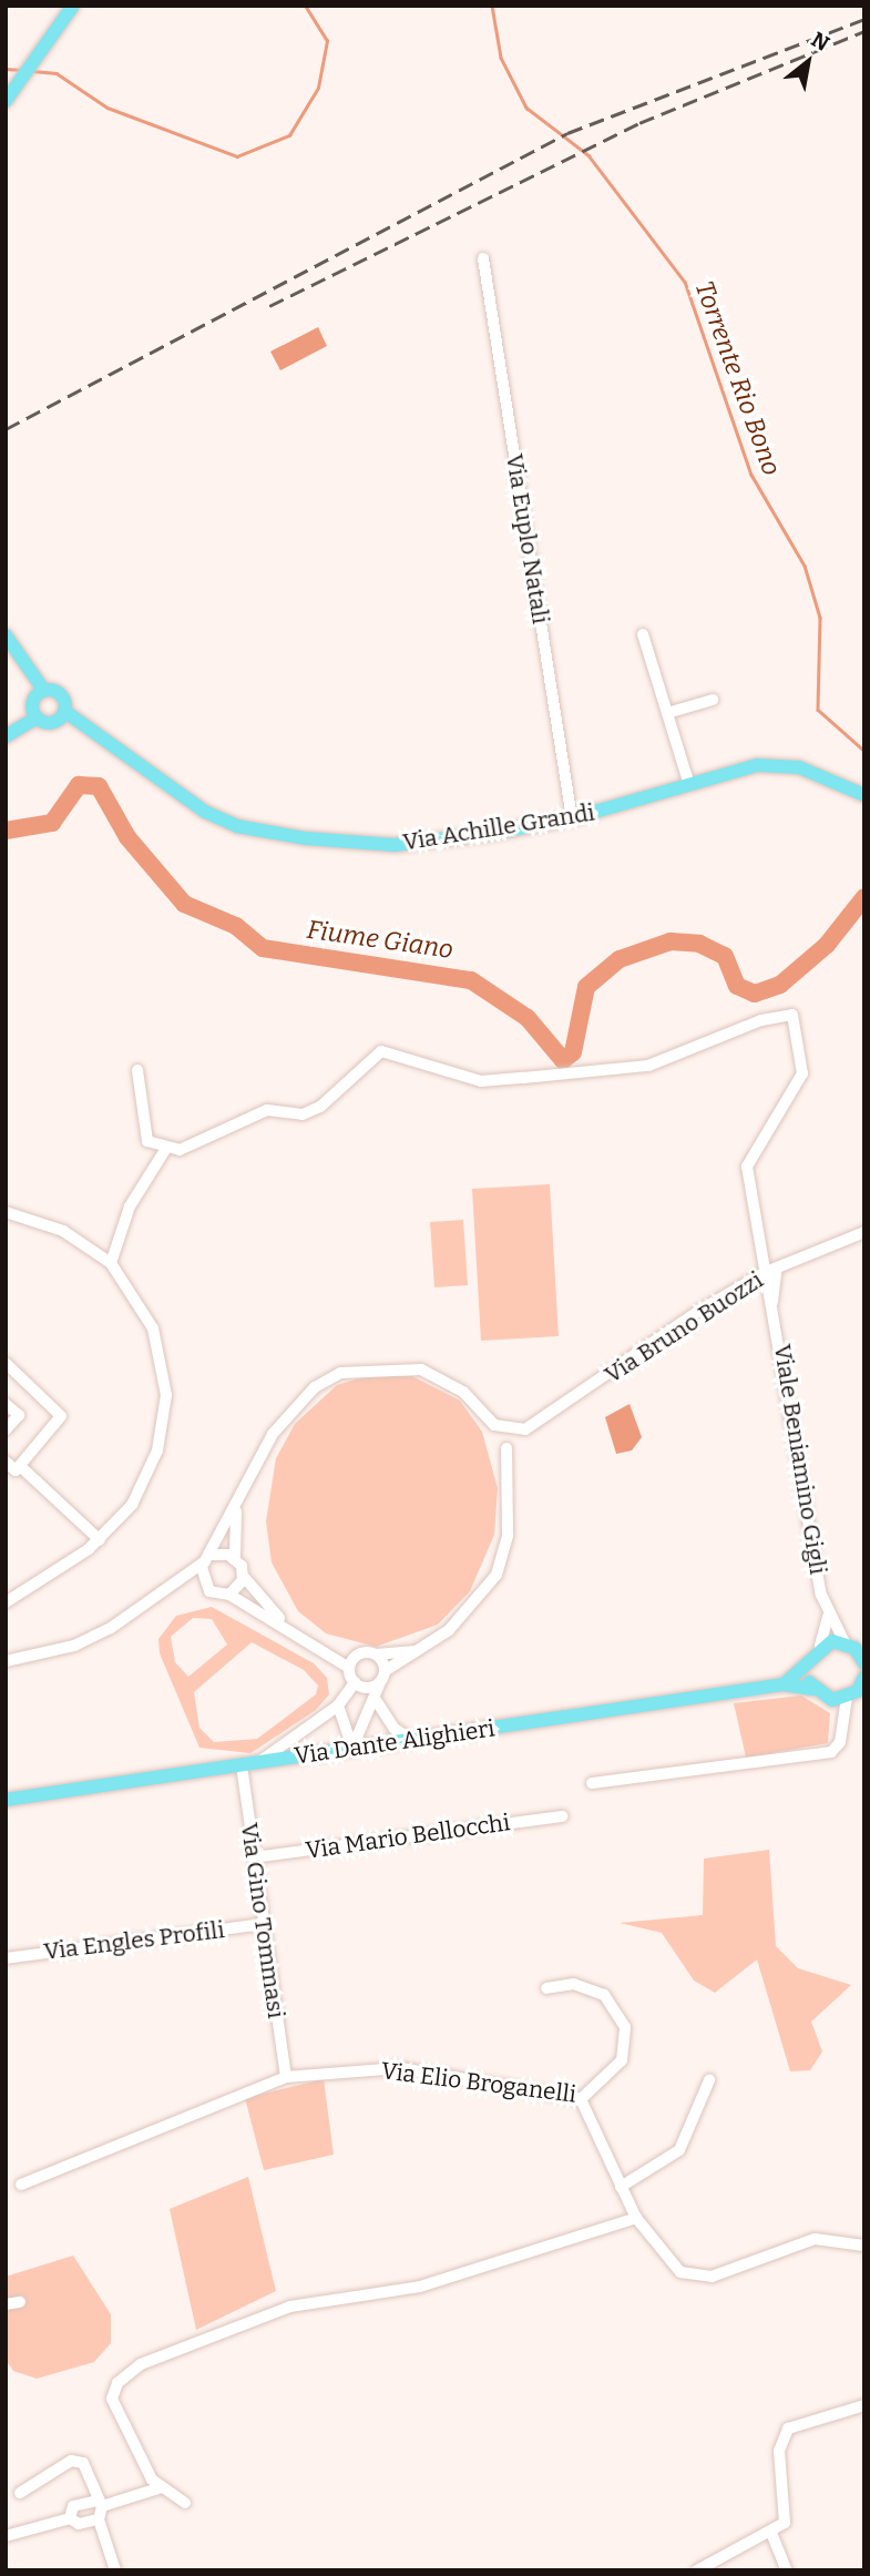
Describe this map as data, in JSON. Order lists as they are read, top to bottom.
{
  "streets": {
    "main road": ["Via Achille Grandi", "Via Dante Alighieri"],
    "street": [
      "Via Euplo Natali",
      "Via Bruno Buozzi",
      "Viale Beniamino Gigli",
      "Via Mario Bellocchi",
      "Via Gino Tommasi",
      "Via Engles Profili",
      "Via Elio Broganelli"
    ]
  },
  "crossings": [
    ["Via Euplo Natali", "Via Achille Grandi"],
    ["Via Bruno Buozzi", "Viale Beniamino Gigli"],
    ["Via Dante Alighieri", "Via Gino Tommasi"],
    ["Via Mario Bellocchi", "Via Gino Tommasi"],
    ["Via Gino Tommasi", "Via Engles Profili"],
    ["Via Gino Tommasi", "Via Elio Broganelli"]
  ],
  "water": ["Torrente Rio Bono", "Fiume Giano"],
  "north": "top right"
}
